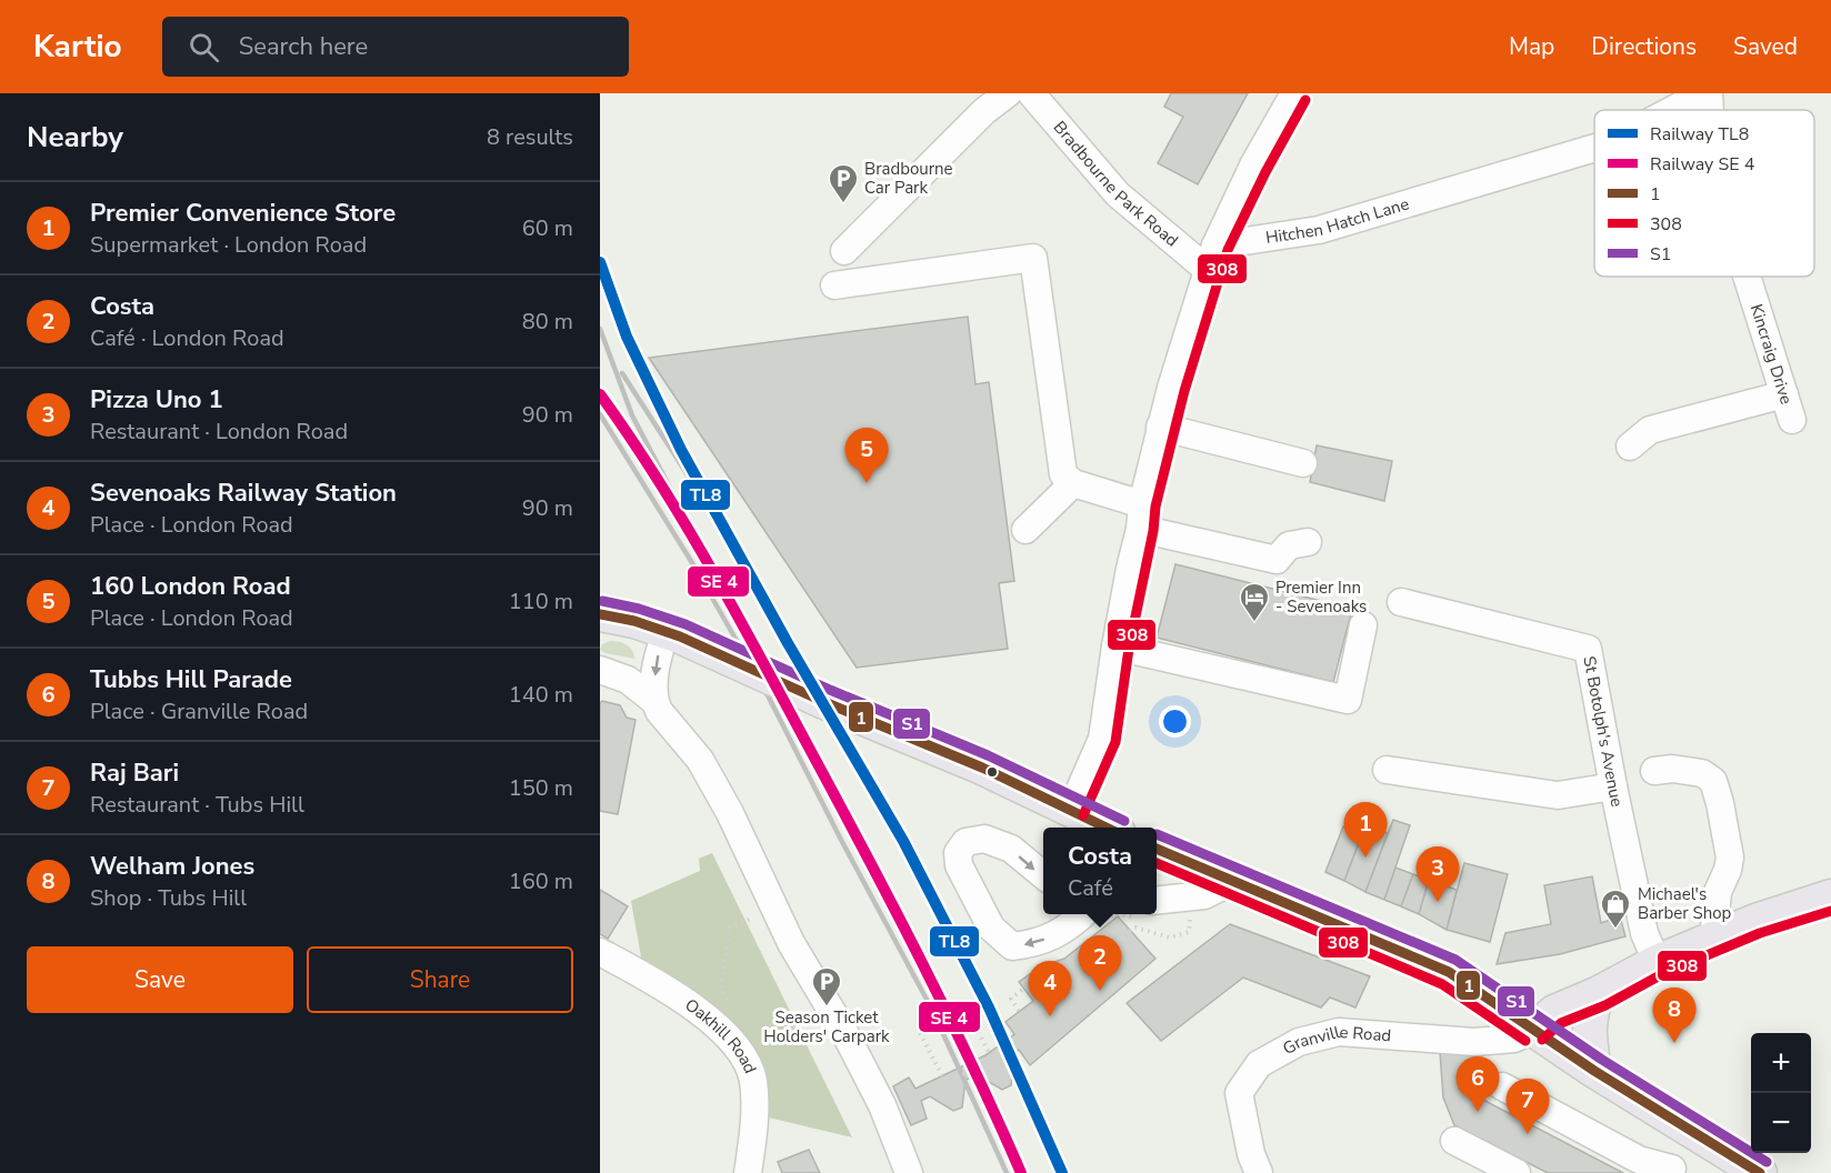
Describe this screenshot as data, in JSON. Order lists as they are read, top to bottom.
{
  "streets": {
    "street": [
      "Bradbourne Park Road",
      "Hitchen Hatch Lane",
      "Kincraig Drive",
      "St Botolph's Avenue",
      "Oakhill Road",
      "Granville Road"
    ]
  },
  "crossings": [
    ["Bradbourne Park Road", "Hitchen Hatch Lane"],
    ["Hitchen Hatch Lane", "Kincraig Drive"]
  ],
  "places": {
    "parking": ["Bradbourne Car Park", "Season Ticket Holders' Carpark"],
    "hotel": ["Premier Inn - Sevenoaks"],
    "shop": ["Michael's Barber Shop"]
  },
  "lines": [
    "transit line 308",
    "rail line TL8",
    "transit line S1",
    "transit line 1"
  ],
  "legend": [
    "Railway TL8",
    "Railway SE 4",
    "1",
    "308",
    "S1"
  ],
  "page": {
    "header": "Kartio",
    "search": "Search here",
    "nav": ["Map", "Directions", "Saved"],
    "heading": ["Nearby", "8 results"],
    "list": [
      {
        "mark": "1",
        "name": "Premier Convenience Store",
        "note": "Supermarket · London Road",
        "value": "60 m"
      },
      {
        "mark": "2",
        "name": "Costa",
        "note": "Café · London Road",
        "value": "80 m"
      },
      {
        "mark": "3",
        "name": "Pizza Uno 1",
        "note": "Restaurant · London Road",
        "value": "90 m"
      },
      {
        "mark": "4",
        "name": "Sevenoaks Railway Station",
        "note": "Place · London Road",
        "value": "90 m"
      },
      {
        "mark": "5",
        "name": "160 London Road",
        "note": "Place · London Road",
        "value": "110 m"
      },
      {
        "mark": "6",
        "name": "Tubbs Hill Parade",
        "note": "Place · Granville Road",
        "value": "140 m"
      },
      {
        "mark": "7",
        "name": "Raj Bari",
        "note": "Restaurant · Tubs Hill",
        "value": "150 m"
      },
      {
        "mark": "8",
        "name": "Welham Jones",
        "note": "Shop · Tubs Hill",
        "value": "160 m"
      }
    ],
    "pins": [
      "5",
      "1",
      "3",
      "2",
      "4",
      "8",
      "6",
      "7"
    ],
    "popup": ["Costa", "Café"],
    "buttons": ["Save", "Share"],
    "map_buttons": ["+", "−"]
  }
}
